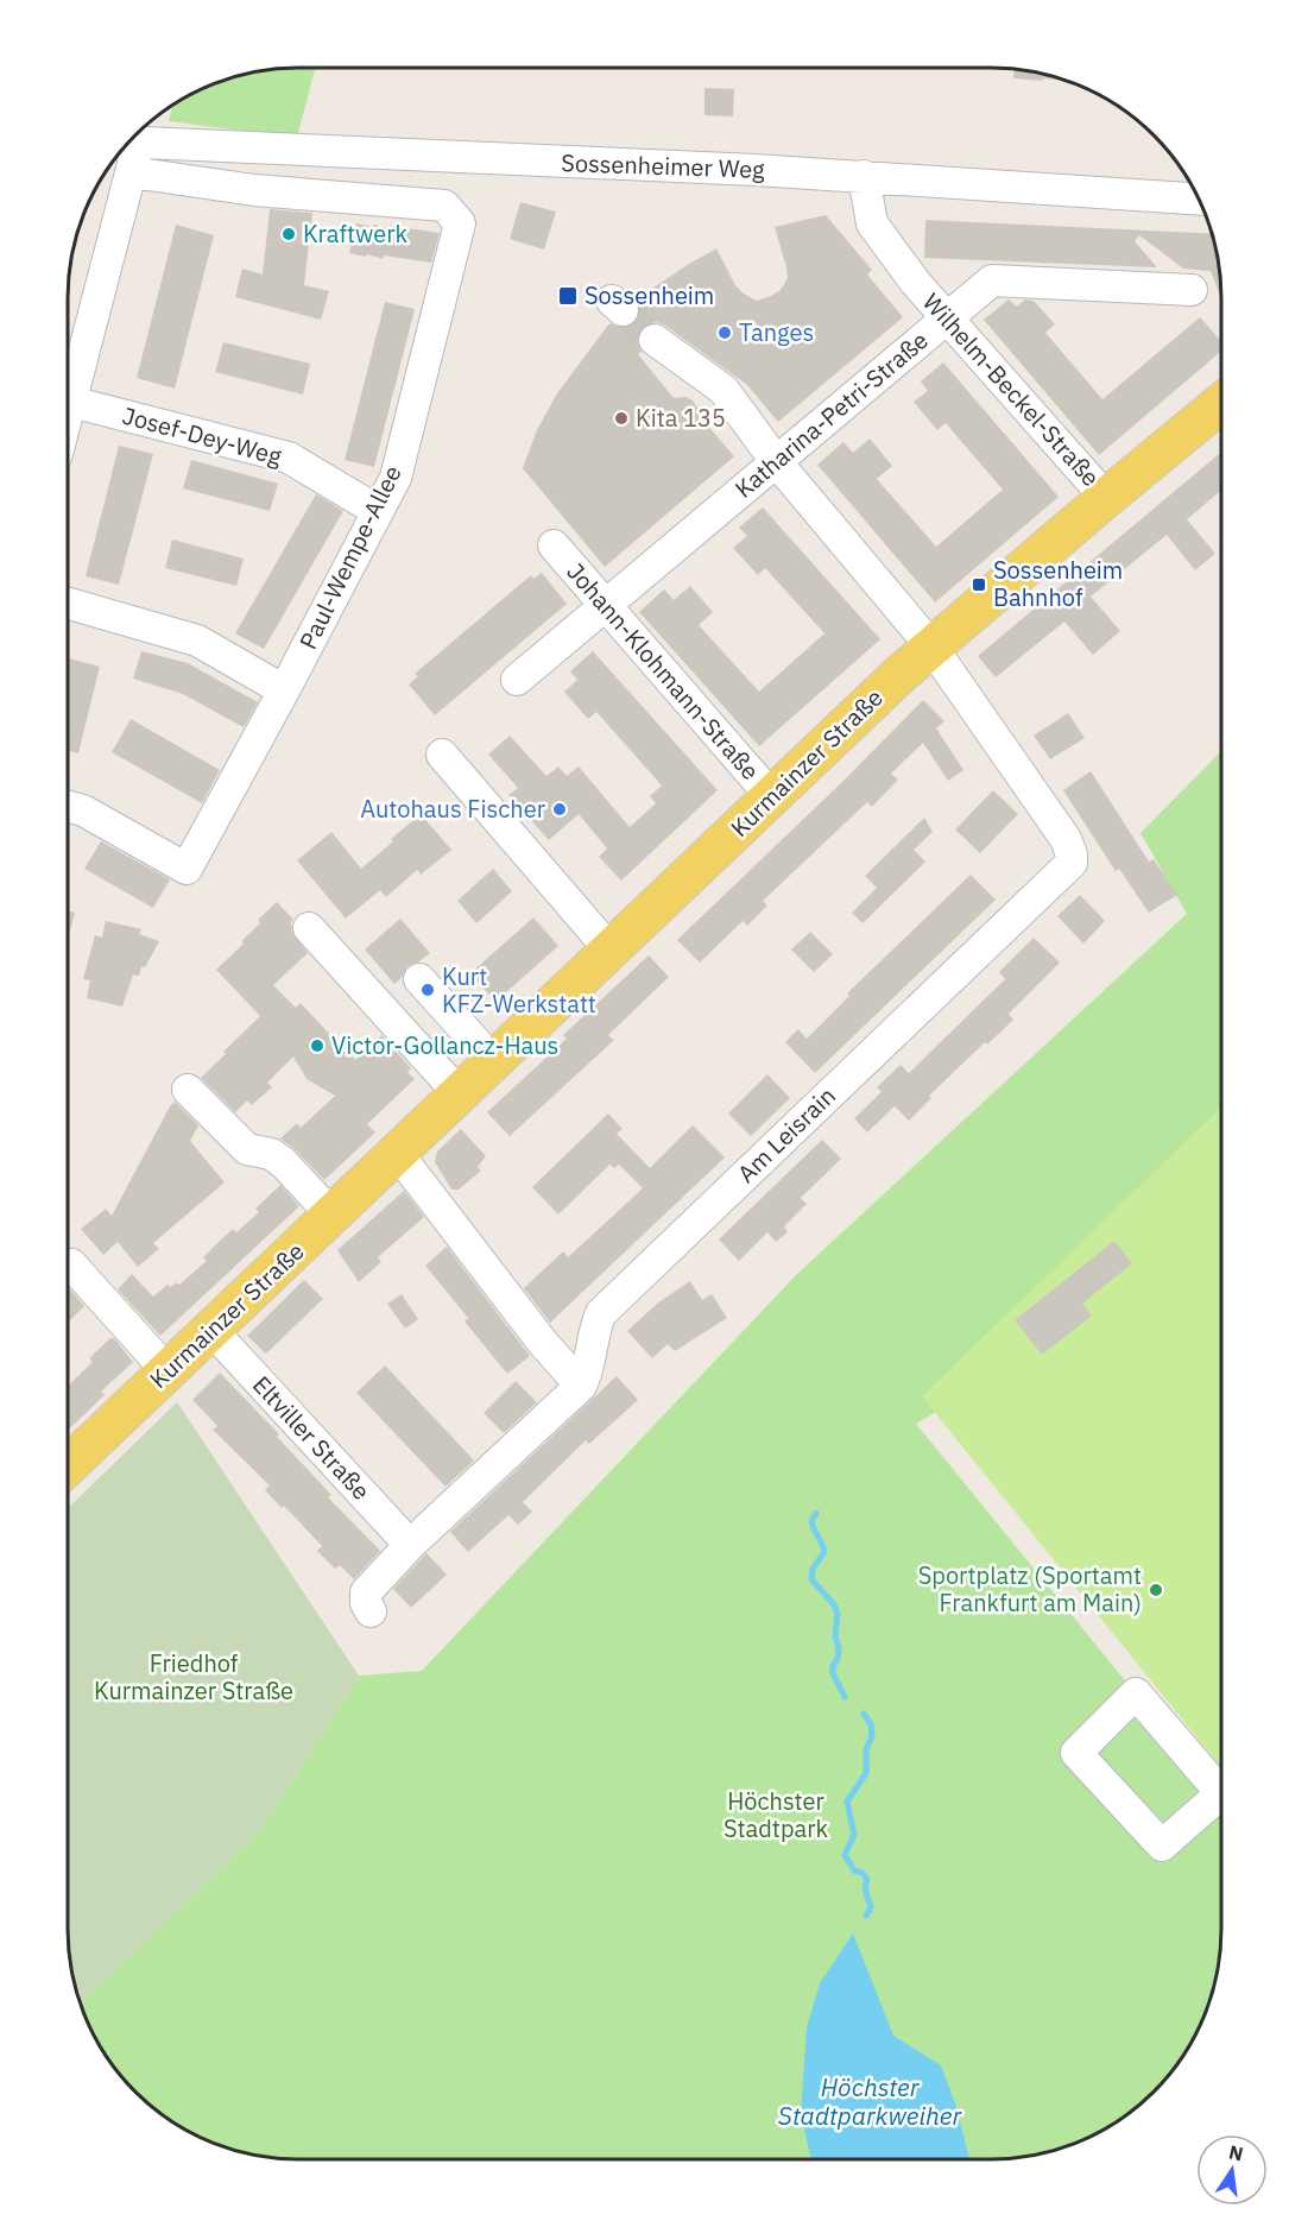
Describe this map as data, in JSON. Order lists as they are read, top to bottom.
{
  "streets": {
    "main road": ["Kurmainzer Straße"],
    "street": [
      "Sossenheimer Weg",
      "Wilhelm-Beckel-Straße",
      "Katharina-Petri-Straße",
      "Josef-Dey-Weg",
      "Paul-Wempe-Allee",
      "Johann-Klohmann-Straße",
      "Am Leisrain",
      "Eltviller Straße"
    ]
  },
  "crossings": [
    ["Sossenheimer Weg", "Wilhelm-Beckel-Straße"],
    ["Wilhelm-Beckel-Straße", "Katharina-Petri-Straße"],
    ["Wilhelm-Beckel-Straße", "Kurmainzer Straße"],
    ["Katharina-Petri-Straße", "Johann-Klohmann-Straße"],
    ["Josef-Dey-Weg", "Paul-Wempe-Allee"],
    ["Johann-Klohmann-Straße", "Kurmainzer Straße"],
    ["Kurmainzer Straße", "Am Leisrain"],
    ["Kurmainzer Straße", "Eltviller Straße"],
    ["Am Leisrain", "Eltviller Straße"]
  ],
  "water": ["Höchster Stadtparkweiher"],
  "parks": ["Friedhof Kurmainzer Straße", "Höchster Stadtpark"],
  "places": {
    "other": [
      "Kraftwerk",
      "Tanges",
      "Kita 135",
      "Autohaus Fischer",
      "Kurt KFZ-Werkstatt",
      "Victor-Gollancz-Haus",
      "Sportplatz (Sportamt Frankfurt am Main)"
    ],
    "transit": ["Sossenheim", "Sossenheim Bahnhof"]
  },
  "north": "top"
}
